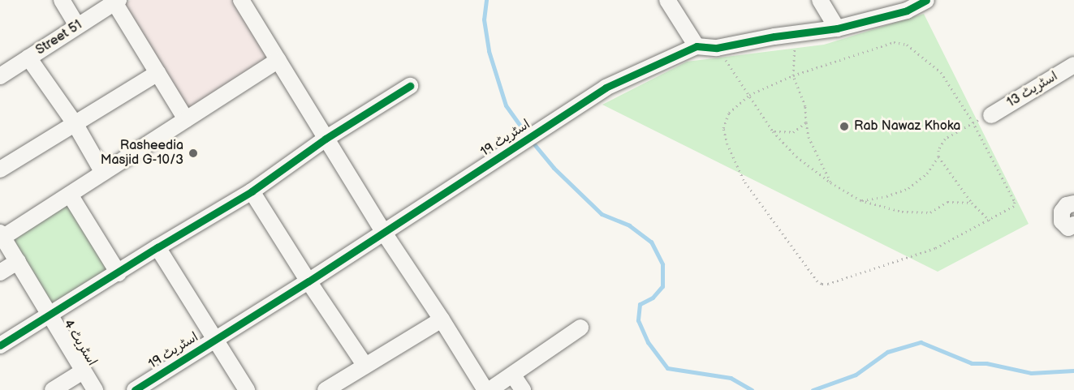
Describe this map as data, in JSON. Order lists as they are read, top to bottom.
{
  "streets": {
    "street": [
      "Street 51",
      "اسٹریٹ 13",
      "اسٹریٹ 19",
      "اسٹریٹ 4"
    ]
  },
  "places": ["Rab Nawaz Khoka", "Rasheedia Masjid G-10/3"]
}
